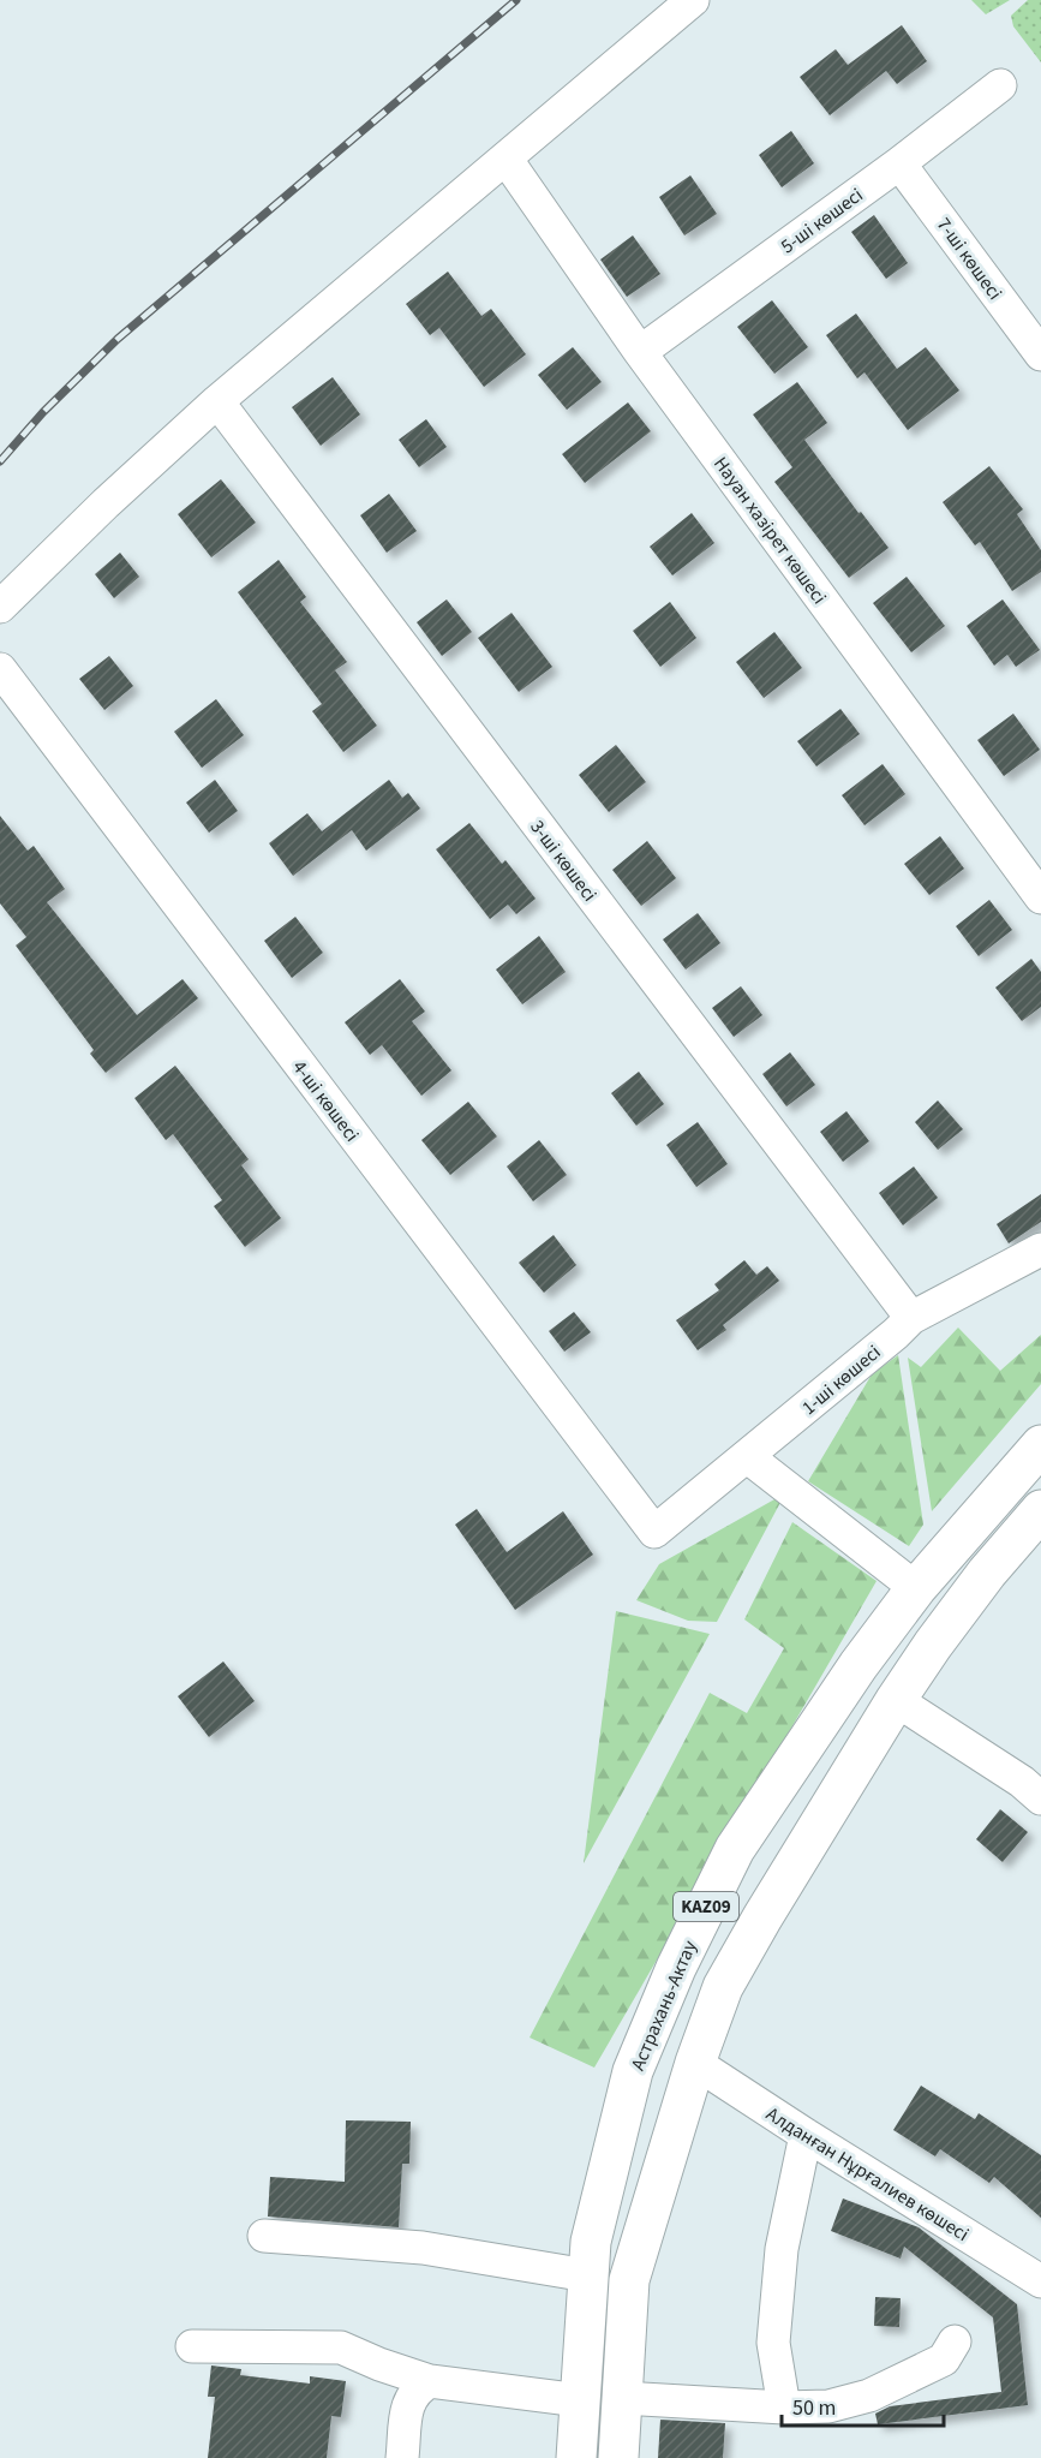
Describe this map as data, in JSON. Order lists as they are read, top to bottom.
{
  "streets": {
    "highway": ["KAZ09", "Астрахань-Актау"],
    "street": [
      "5-шi көшесі",
      "7-шi көшесі",
      "Науан хазірет көшесі",
      "3-шi көшесі",
      "4-шi көшесі",
      "1-шi көшесі",
      "Алданған Нұрғалиев көшесі"
    ]
  },
  "crossings": [
    ["5-шi көшесі", "7-шi көшесі"],
    ["5-шi көшесі", "Науан хазірет көшесі"],
    ["3-шi көшесі", "1-шi көшесі"],
    ["4-шi көшесі", "1-шi көшесі"],
    ["KAZ09", "Алданған Нұрғалиев көшесі"]
  ],
  "scale_bar": "50 m"
}
